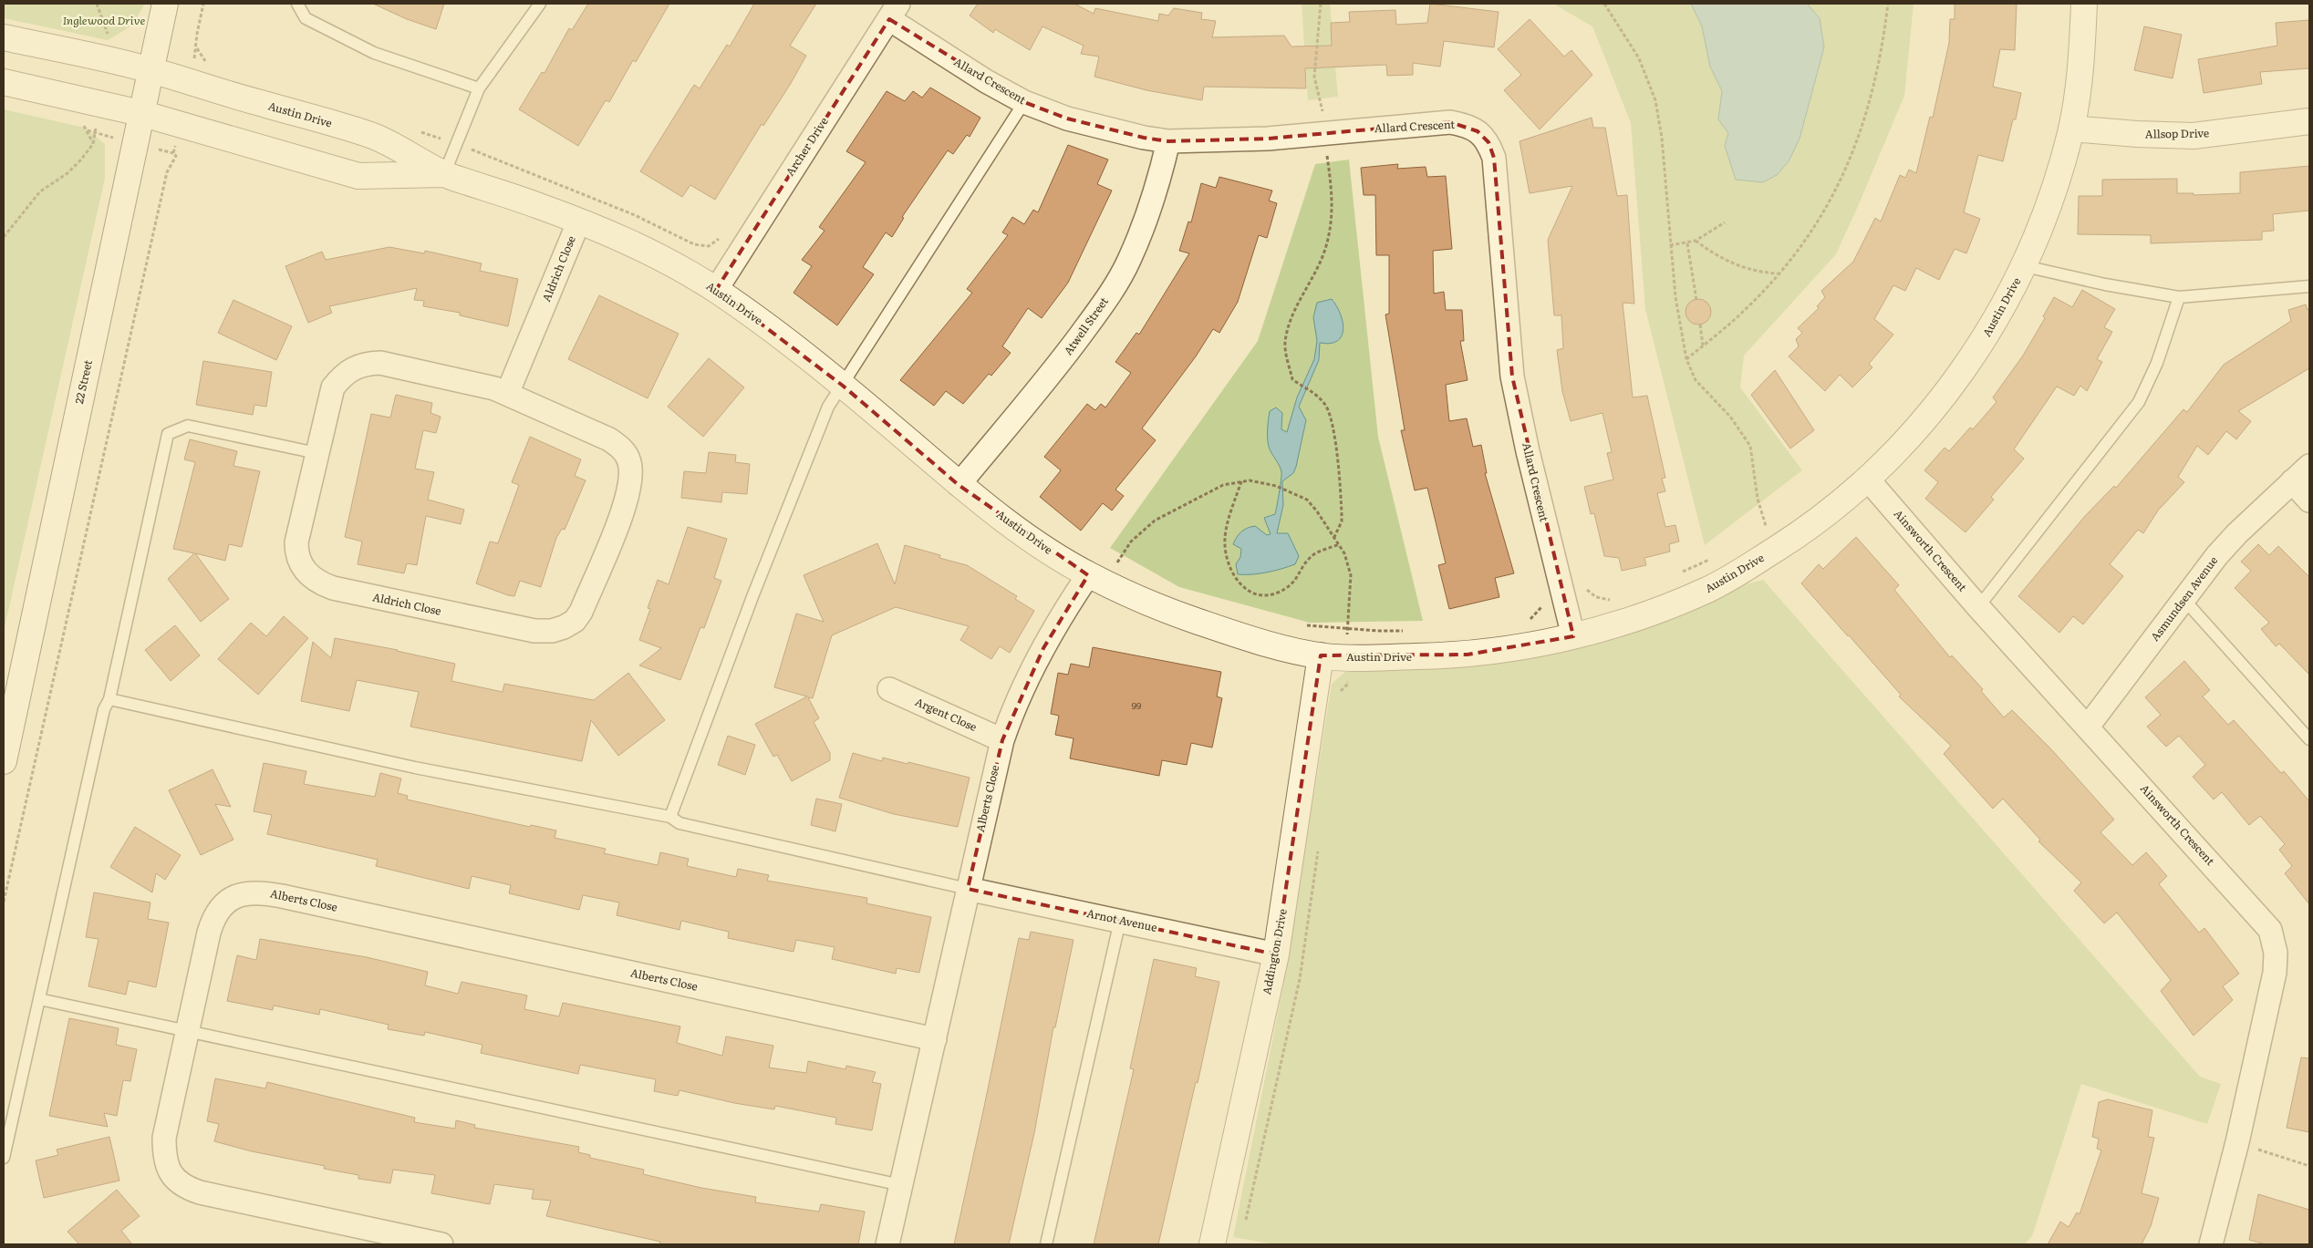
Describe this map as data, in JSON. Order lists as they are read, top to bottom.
{
  "streets": {
    "street": [
      "Allard Crescent",
      "Austin Drive",
      "Allsop Drive",
      "Archer Drive",
      "Aldrich Close",
      "Atwell Street",
      "22 Street",
      "Ainsworth Crescent",
      "Asmundsen Avenue",
      "Argent Close",
      "Alberts Close",
      "Arnot Avenue",
      "Addington Drive"
    ]
  },
  "crossings": [
    ["Allard Crescent", "Austin Drive"],
    ["Allard Crescent", "Archer Drive"],
    ["Allard Crescent", "Atwell Street"],
    ["Austin Drive", "Allsop Drive"],
    ["Austin Drive", "Archer Drive"],
    ["Austin Drive", "Aldrich Close"],
    ["Austin Drive", "Atwell Street"],
    ["Austin Drive", "22 Street"],
    ["Austin Drive", "Ainsworth Crescent"],
    ["Austin Drive", "Alberts Close"],
    ["Austin Drive", "Addington Drive"],
    ["Ainsworth Crescent", "Asmundsen Avenue"],
    ["Argent Close", "Alberts Close"],
    ["Alberts Close", "Arnot Avenue"],
    ["Arnot Avenue", "Addington Drive"]
  ],
  "parks": ["Inglewood Drive"],
  "house_numbers": ["99"]
}
